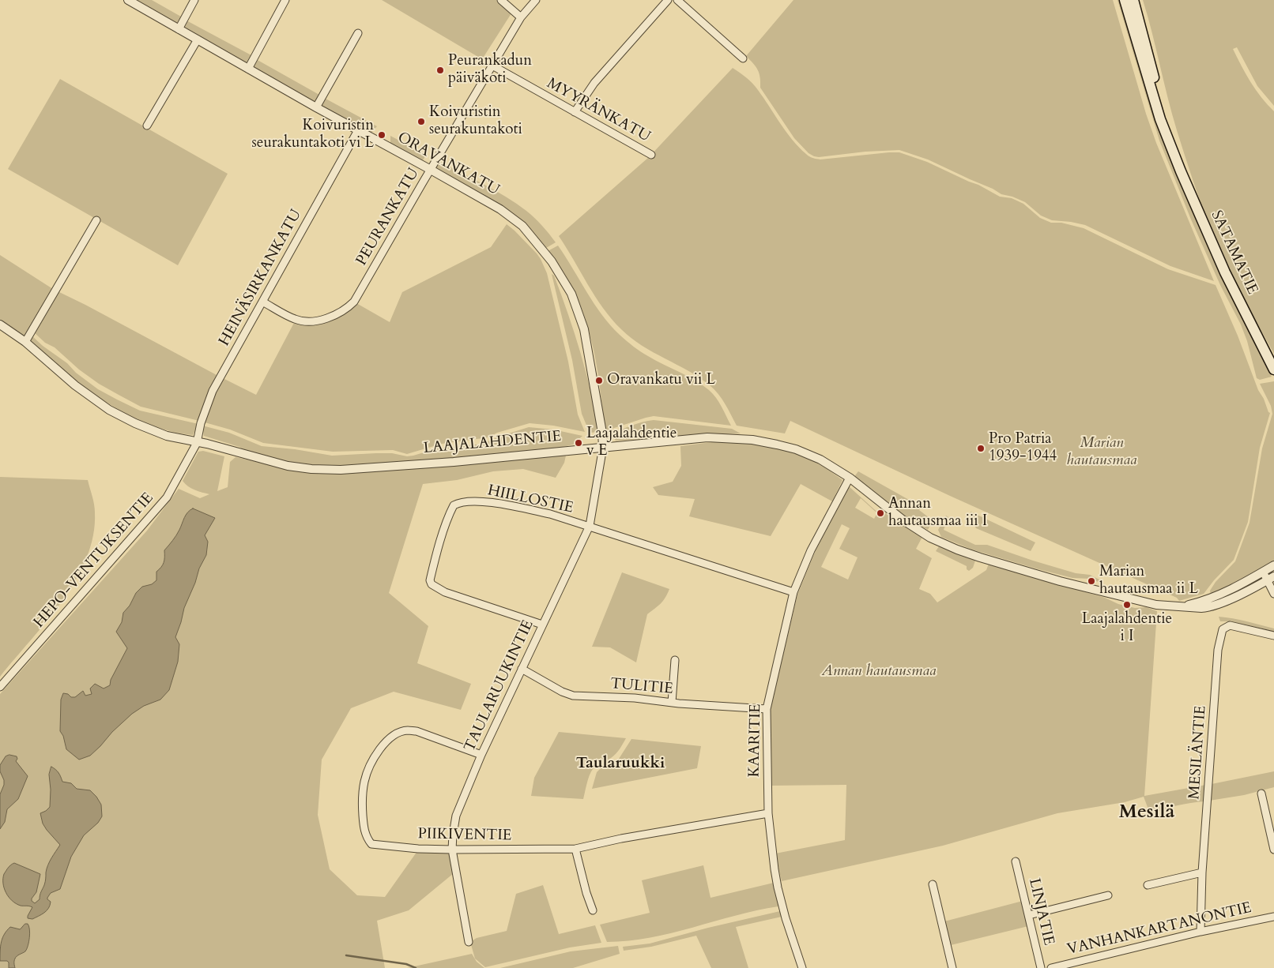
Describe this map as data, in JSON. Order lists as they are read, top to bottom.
{
  "streets": {
    "main road": ["SATAMATIE"],
    "street": [
      "MYYRÄNKATU",
      "ORAVANKATU",
      "PEURANKATU",
      "HEINÄSIRKANKATU",
      "LAAJALAHDENTIE",
      "HIILLOSTIE",
      "HEPO-VENTUKSENTIE",
      "TAULARUUKINTIE",
      "TULITIE",
      "KAARITIE",
      "MESILÄNTIE",
      "PIIKIVENTIE",
      "LINJATIE",
      "VANHANKARTANONTIE"
    ]
  },
  "crossings": [
    ["MYYRÄNKATU", "PEURANKATU"],
    ["ORAVANKATU", "PEURANKATU"],
    ["ORAVANKATU", "HEINÄSIRKANKATU"],
    ["ORAVANKATU", "LAAJALAHDENTIE"],
    ["ORAVANKATU", "TAULARUUKINTIE"],
    ["PEURANKATU", "HEINÄSIRKANKATU"],
    ["HEINÄSIRKANKATU", "LAAJALAHDENTIE"],
    ["HEINÄSIRKANKATU", "HEPO-VENTUKSENTIE"],
    ["LAAJALAHDENTIE", "HEPO-VENTUKSENTIE"],
    ["LAAJALAHDENTIE", "TAULARUUKINTIE"],
    ["LAAJALAHDENTIE", "KAARITIE"],
    ["HIILLOSTIE", "TAULARUUKINTIE"],
    ["HIILLOSTIE", "KAARITIE"],
    ["TAULARUUKINTIE", "TULITIE"],
    ["TAULARUUKINTIE", "PIIKIVENTIE"],
    ["TULITIE", "KAARITIE"],
    ["KAARITIE", "PIIKIVENTIE"],
    ["MESILÄNTIE", "VANHANKARTANONTIE"]
  ],
  "districts": ["Taularuukki", "Mesilä"],
  "parks": ["Marian hautausmaa", "Annan hautausmaa"],
  "places": [
    "Peurankadun päiväkoti",
    "Koivuristin seurakuntakoti",
    "Koivuristin seurakuntakoti vi L",
    "Oravankatu vii L",
    "Laajalahdentie v E",
    "Pro Patria 1939-1944",
    "Annan hautausmaa iii I",
    "Marian hautausmaa ii L",
    "Laajalahdentie i I"
  ]
}
